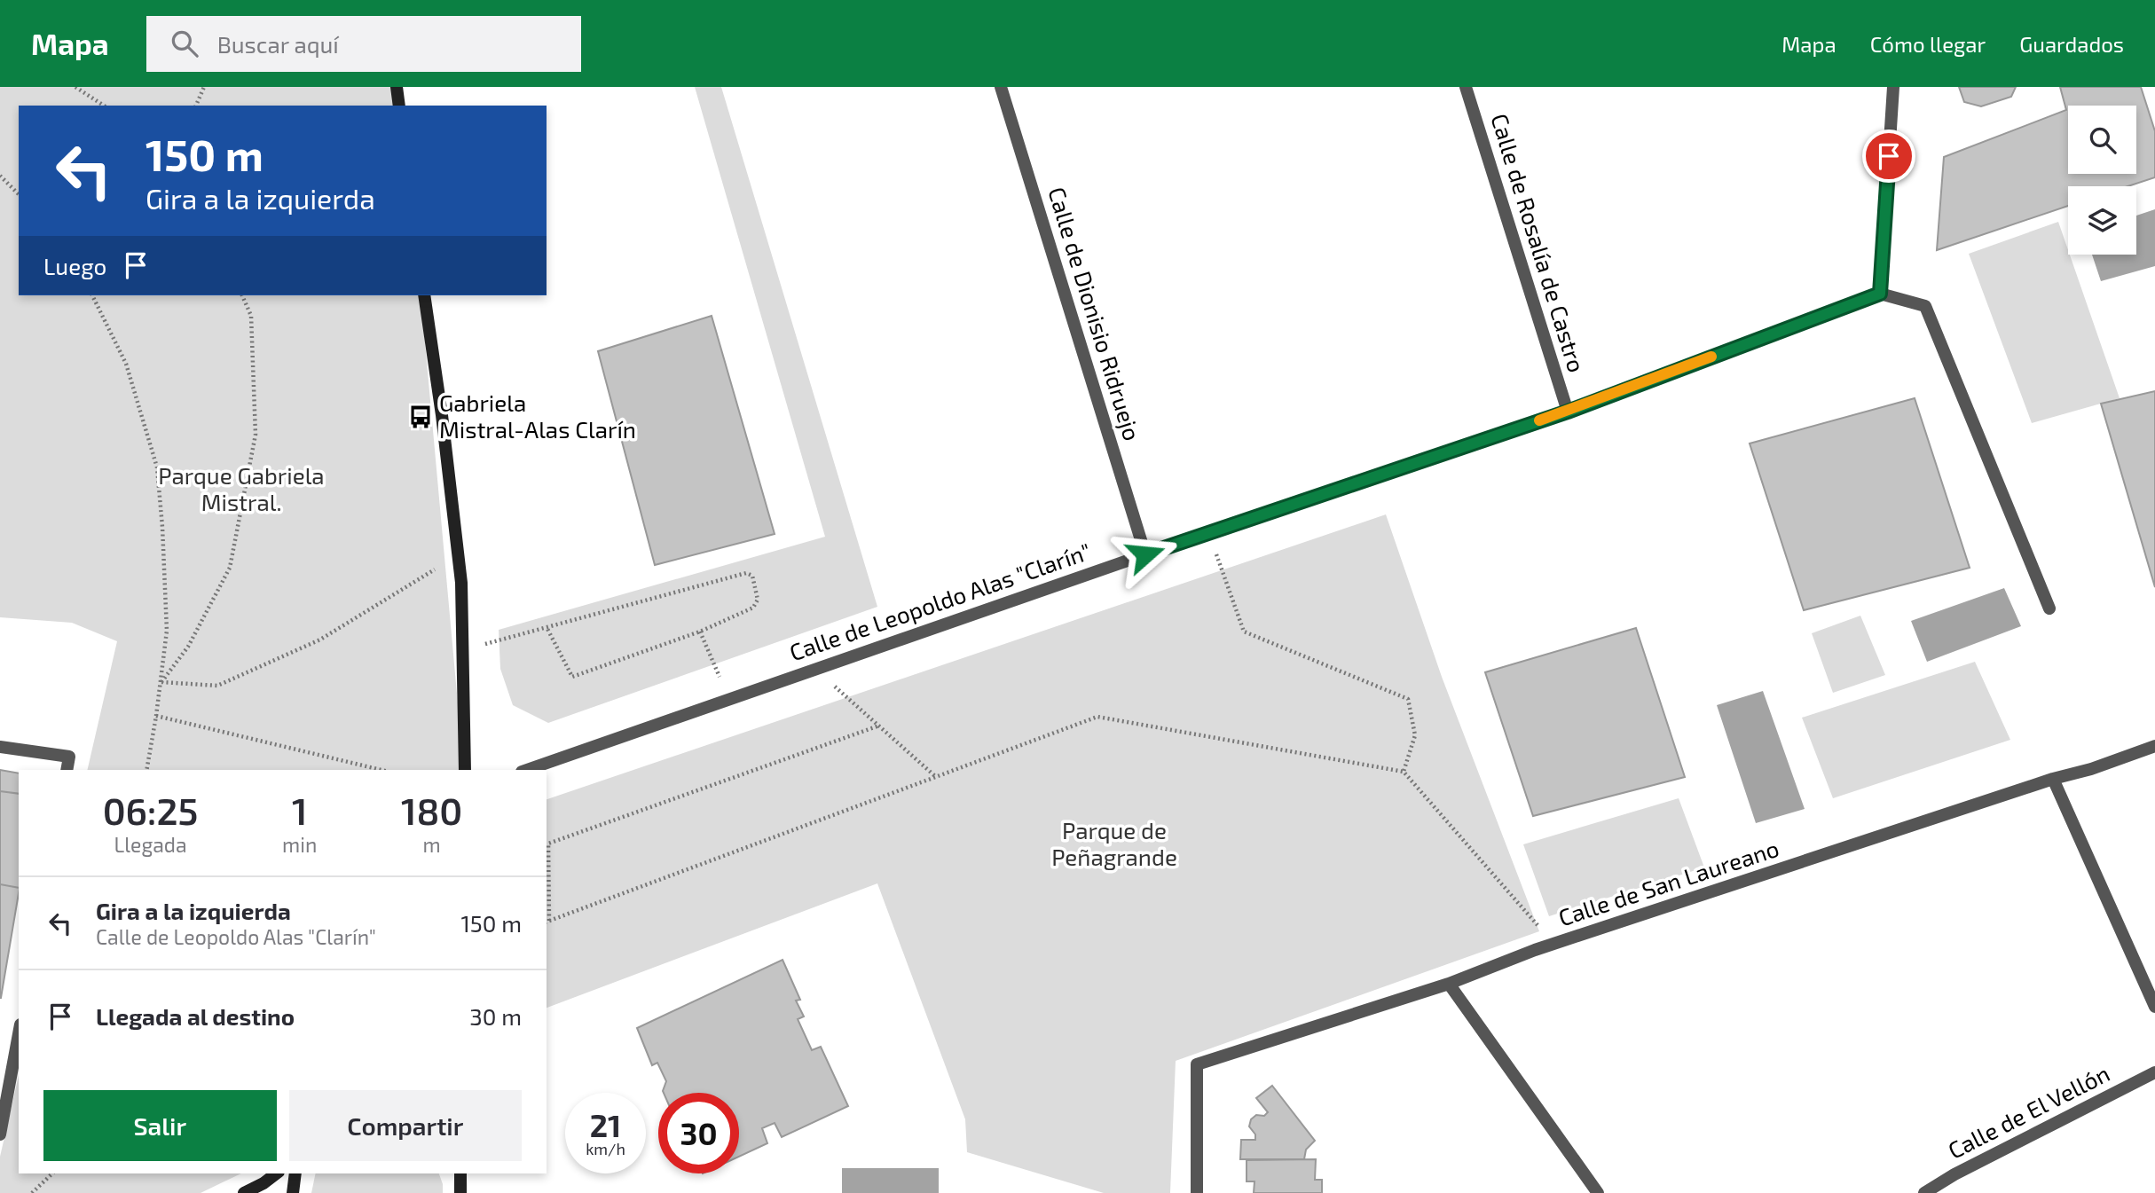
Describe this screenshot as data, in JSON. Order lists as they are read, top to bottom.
{
  "streets": {
    "street": [
      "Calle de Rosalía de Castro",
      "Calle de Dionisio Ridruejo",
      "Calle de Leopoldo Alas \"Clarín\"",
      "Calle de San Laureano",
      "Calle de El Vellón"
    ]
  },
  "crossings": [
    ["Calle de Rosalía de Castro", "Calle de Leopoldo Alas \"Clarín\""],
    ["Calle de Dionisio Ridruejo", "Calle de Leopoldo Alas \"Clarín\""]
  ],
  "parks": ["Parque Gabriela Mistral.", "Parque de Peñagrande"],
  "places": {
    "bus stop": ["Gabriela Mistral-Alas Clarín"]
  },
  "page": {
    "header": "Mapa",
    "search": "Buscar aquí",
    "nav": ["Mapa", "Cómo llegar", "Guardados"],
    "turn": ["150 m", "Gira a la izquierda"],
    "then": "Luego",
    "eta": [
      "06:25",
      "Llegada",
      "1",
      "min",
      "180",
      "m"
    ],
    "list": [
      {
        "name": "Gira a la izquierda",
        "note": "Calle de Leopoldo Alas \"Clarín\"",
        "value": "150 m"
      },
      {
        "name": "Llegada al destino",
        "value": "30 m"
      }
    ],
    "buttons": ["Salir", "Compartir"],
    "speed": "21 km/h",
    "limit": "30"
  }
}
